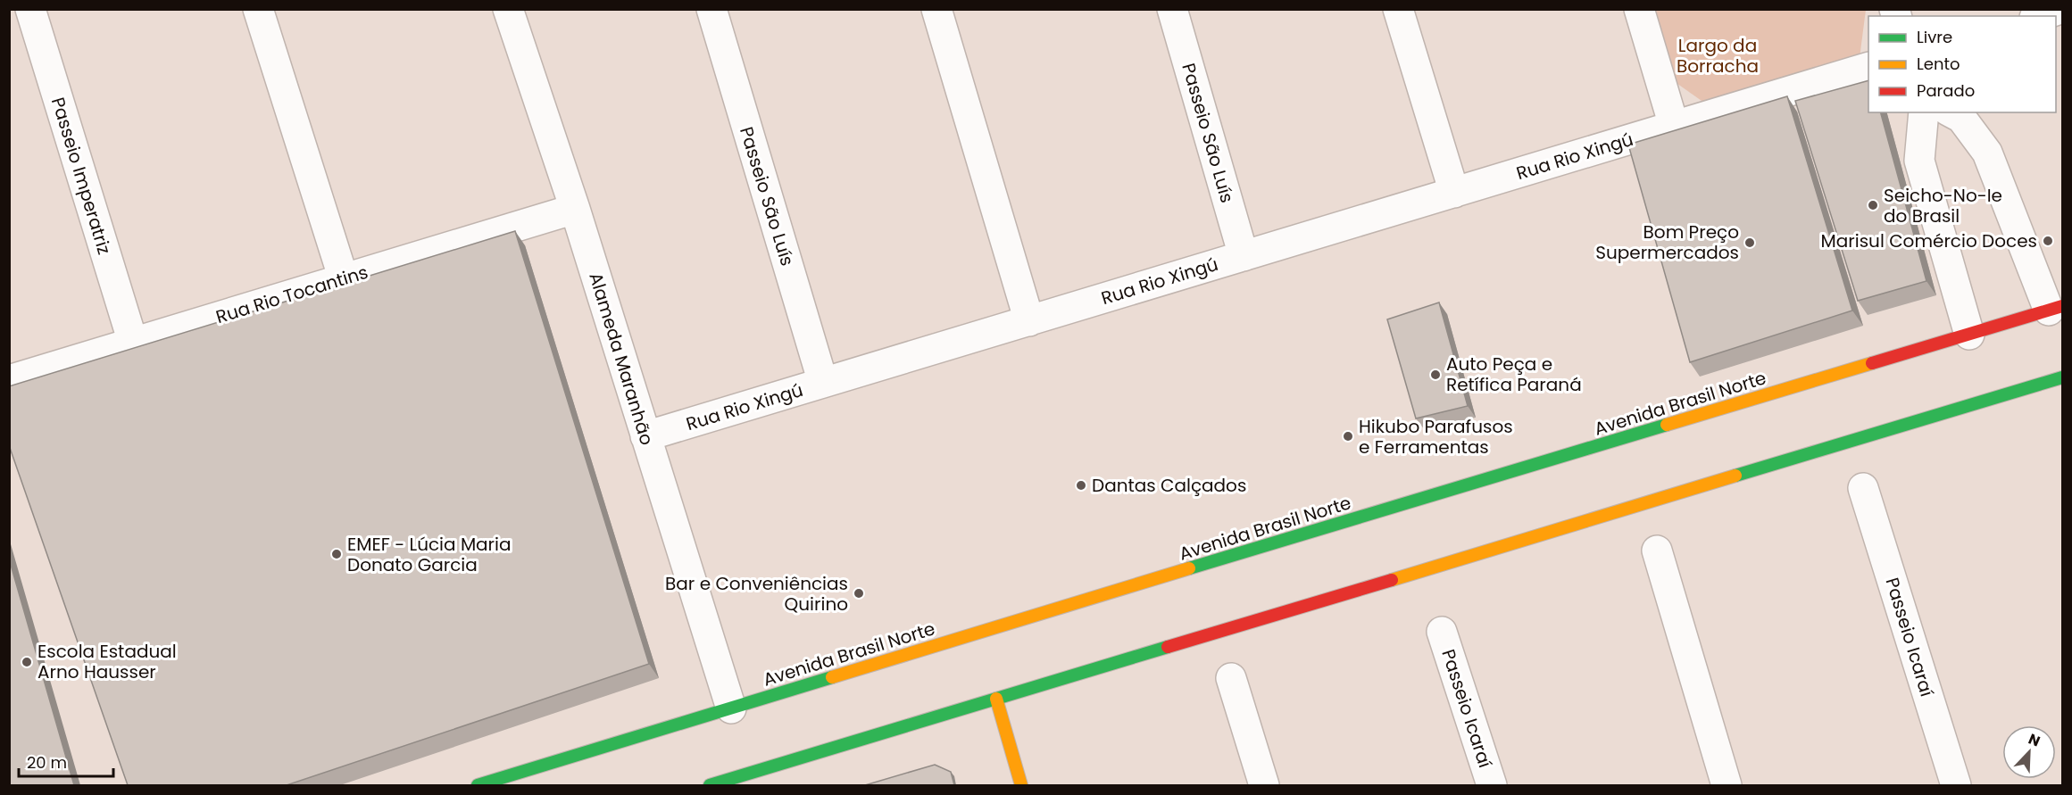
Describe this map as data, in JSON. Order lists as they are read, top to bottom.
{
  "streets": {
    "main road": ["Avenida Brasil Norte"],
    "street": [
      "Passeio São Luís",
      "Rua Rio Xingú",
      "Passeio Imperatriz",
      "Rua Rio Tocantins",
      "Alameda Maranhão",
      "Passeio Icaraí"
    ]
  },
  "crossings": [
    ["Passeio São Luís", "Rua Rio Xingú"],
    ["Rua Rio Xingú", "Alameda Maranhão"],
    ["Passeio Imperatriz", "Rua Rio Tocantins"],
    ["Rua Rio Tocantins", "Alameda Maranhão"],
    ["Alameda Maranhão", "Avenida Brasil Norte"]
  ],
  "parks": ["Largo da Borracha"],
  "places": [
    "Seicho-No-Ie do Brasil",
    "Marisul Comércio Doces",
    "Bom Preço Supermercados",
    "Auto Peça e Retífica Paraná",
    "Hikubo Parafusos e Ferramentas",
    "Dantas Calçados",
    "EMEF - Lúcia Maria Donato Garcia",
    "Bar e Conveniências Quirino",
    "Escola Estadual Arno Hausser"
  ],
  "legend": ["Livre", "Lento", "Parado"],
  "scale_bar": "20 m",
  "north": "top right"
}
